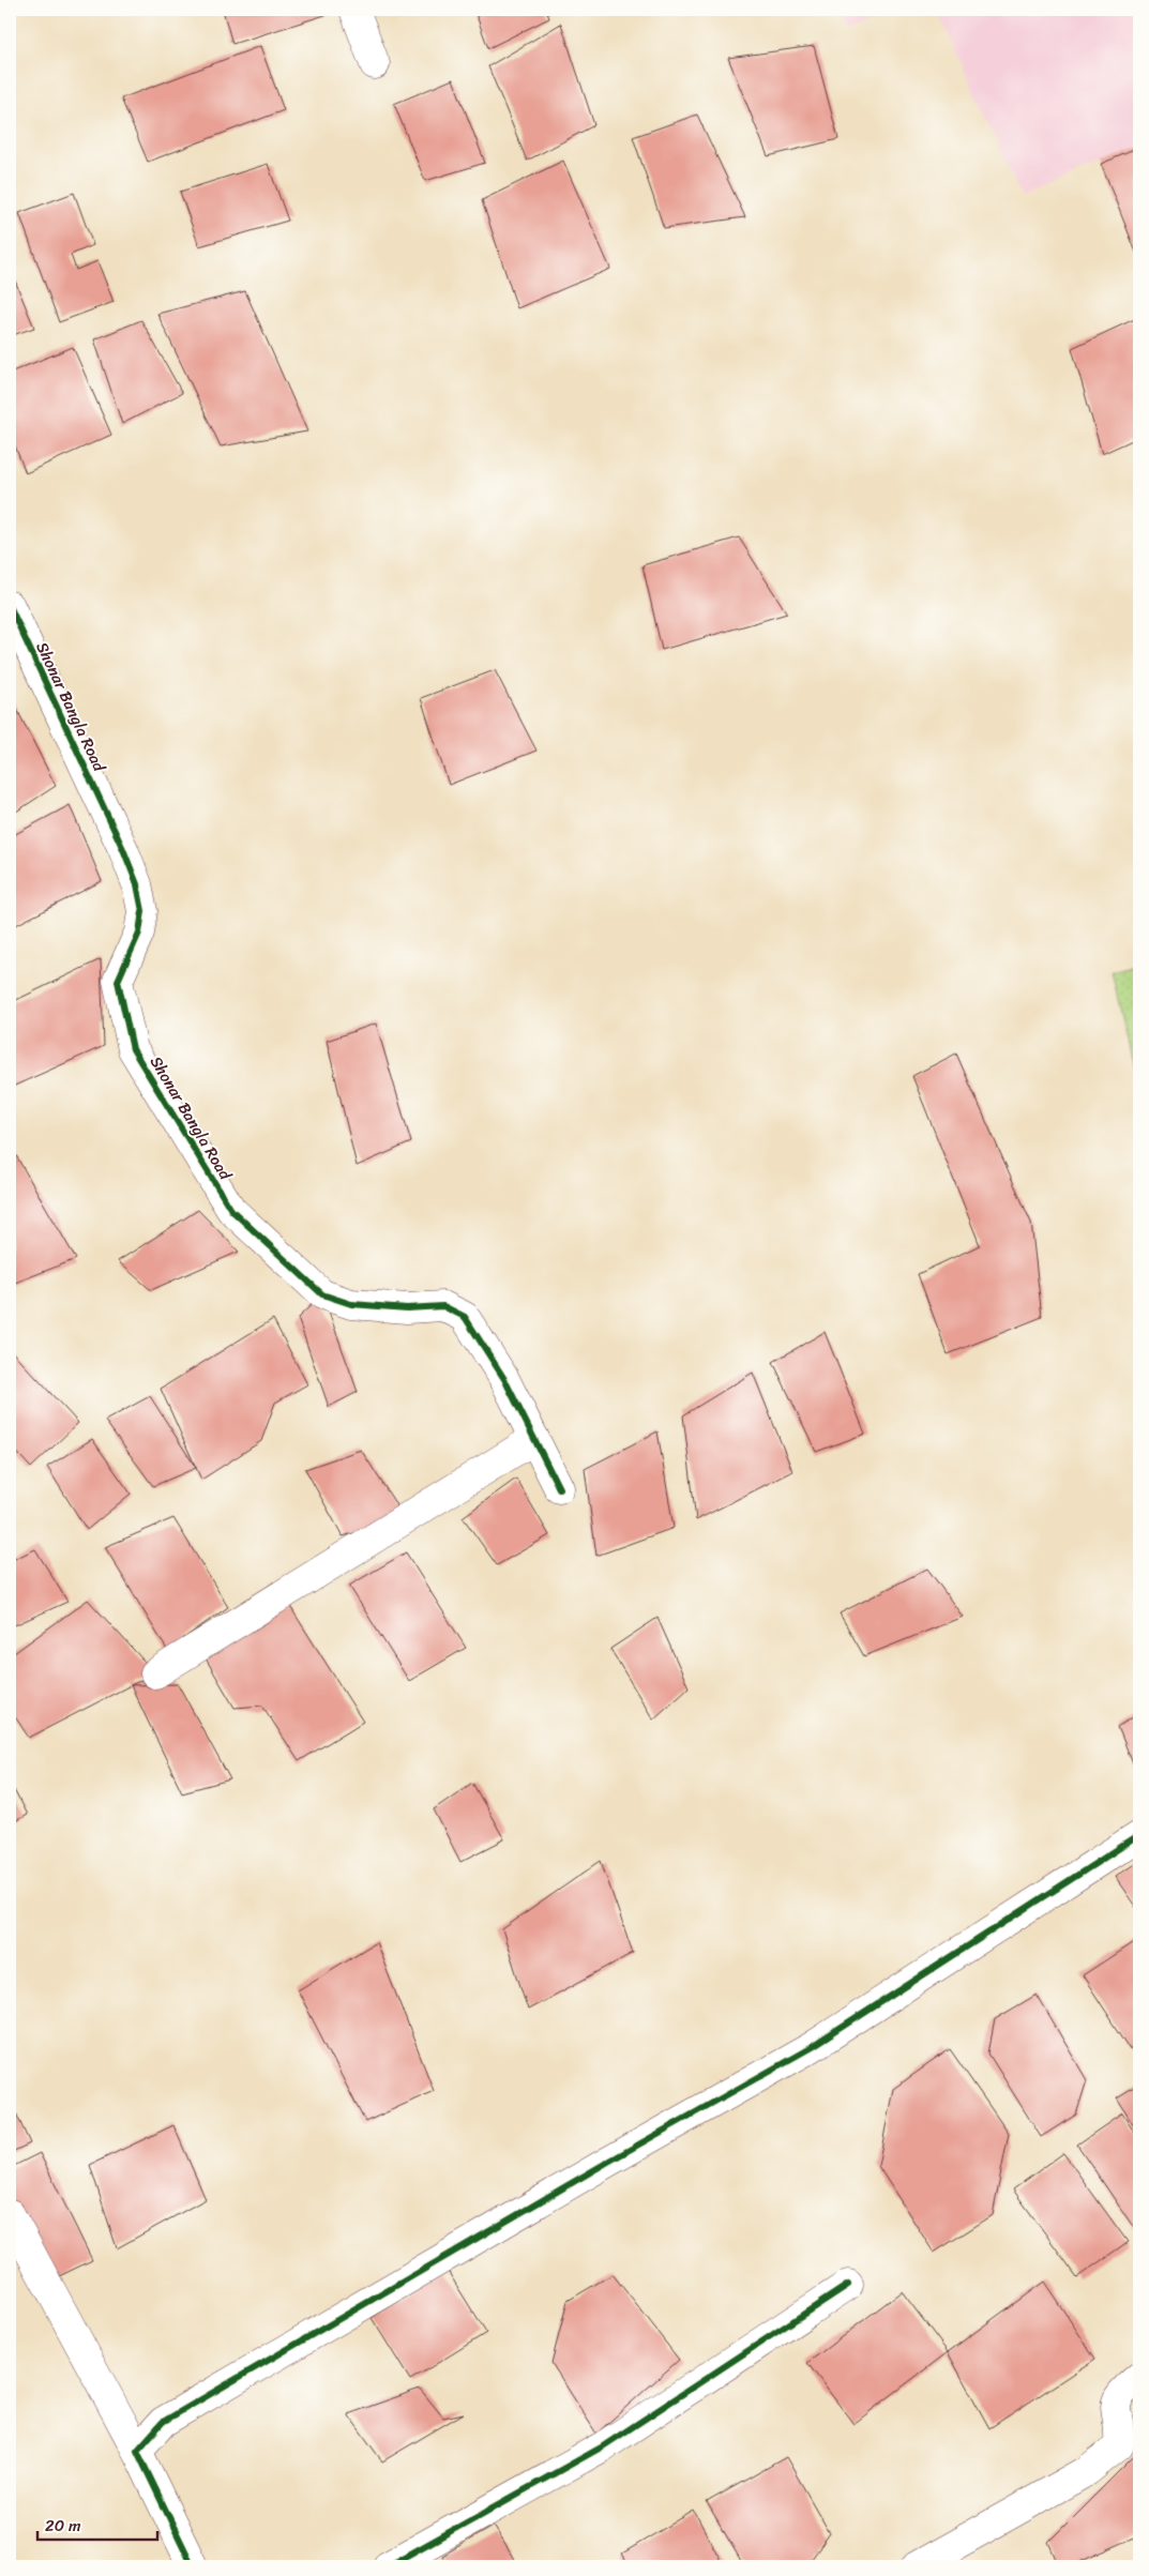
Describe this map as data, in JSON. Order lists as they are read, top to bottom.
{
  "streets": {
    "street": ["Shonar Bangla Road"]
  },
  "scale_bar": "20 m"
}
